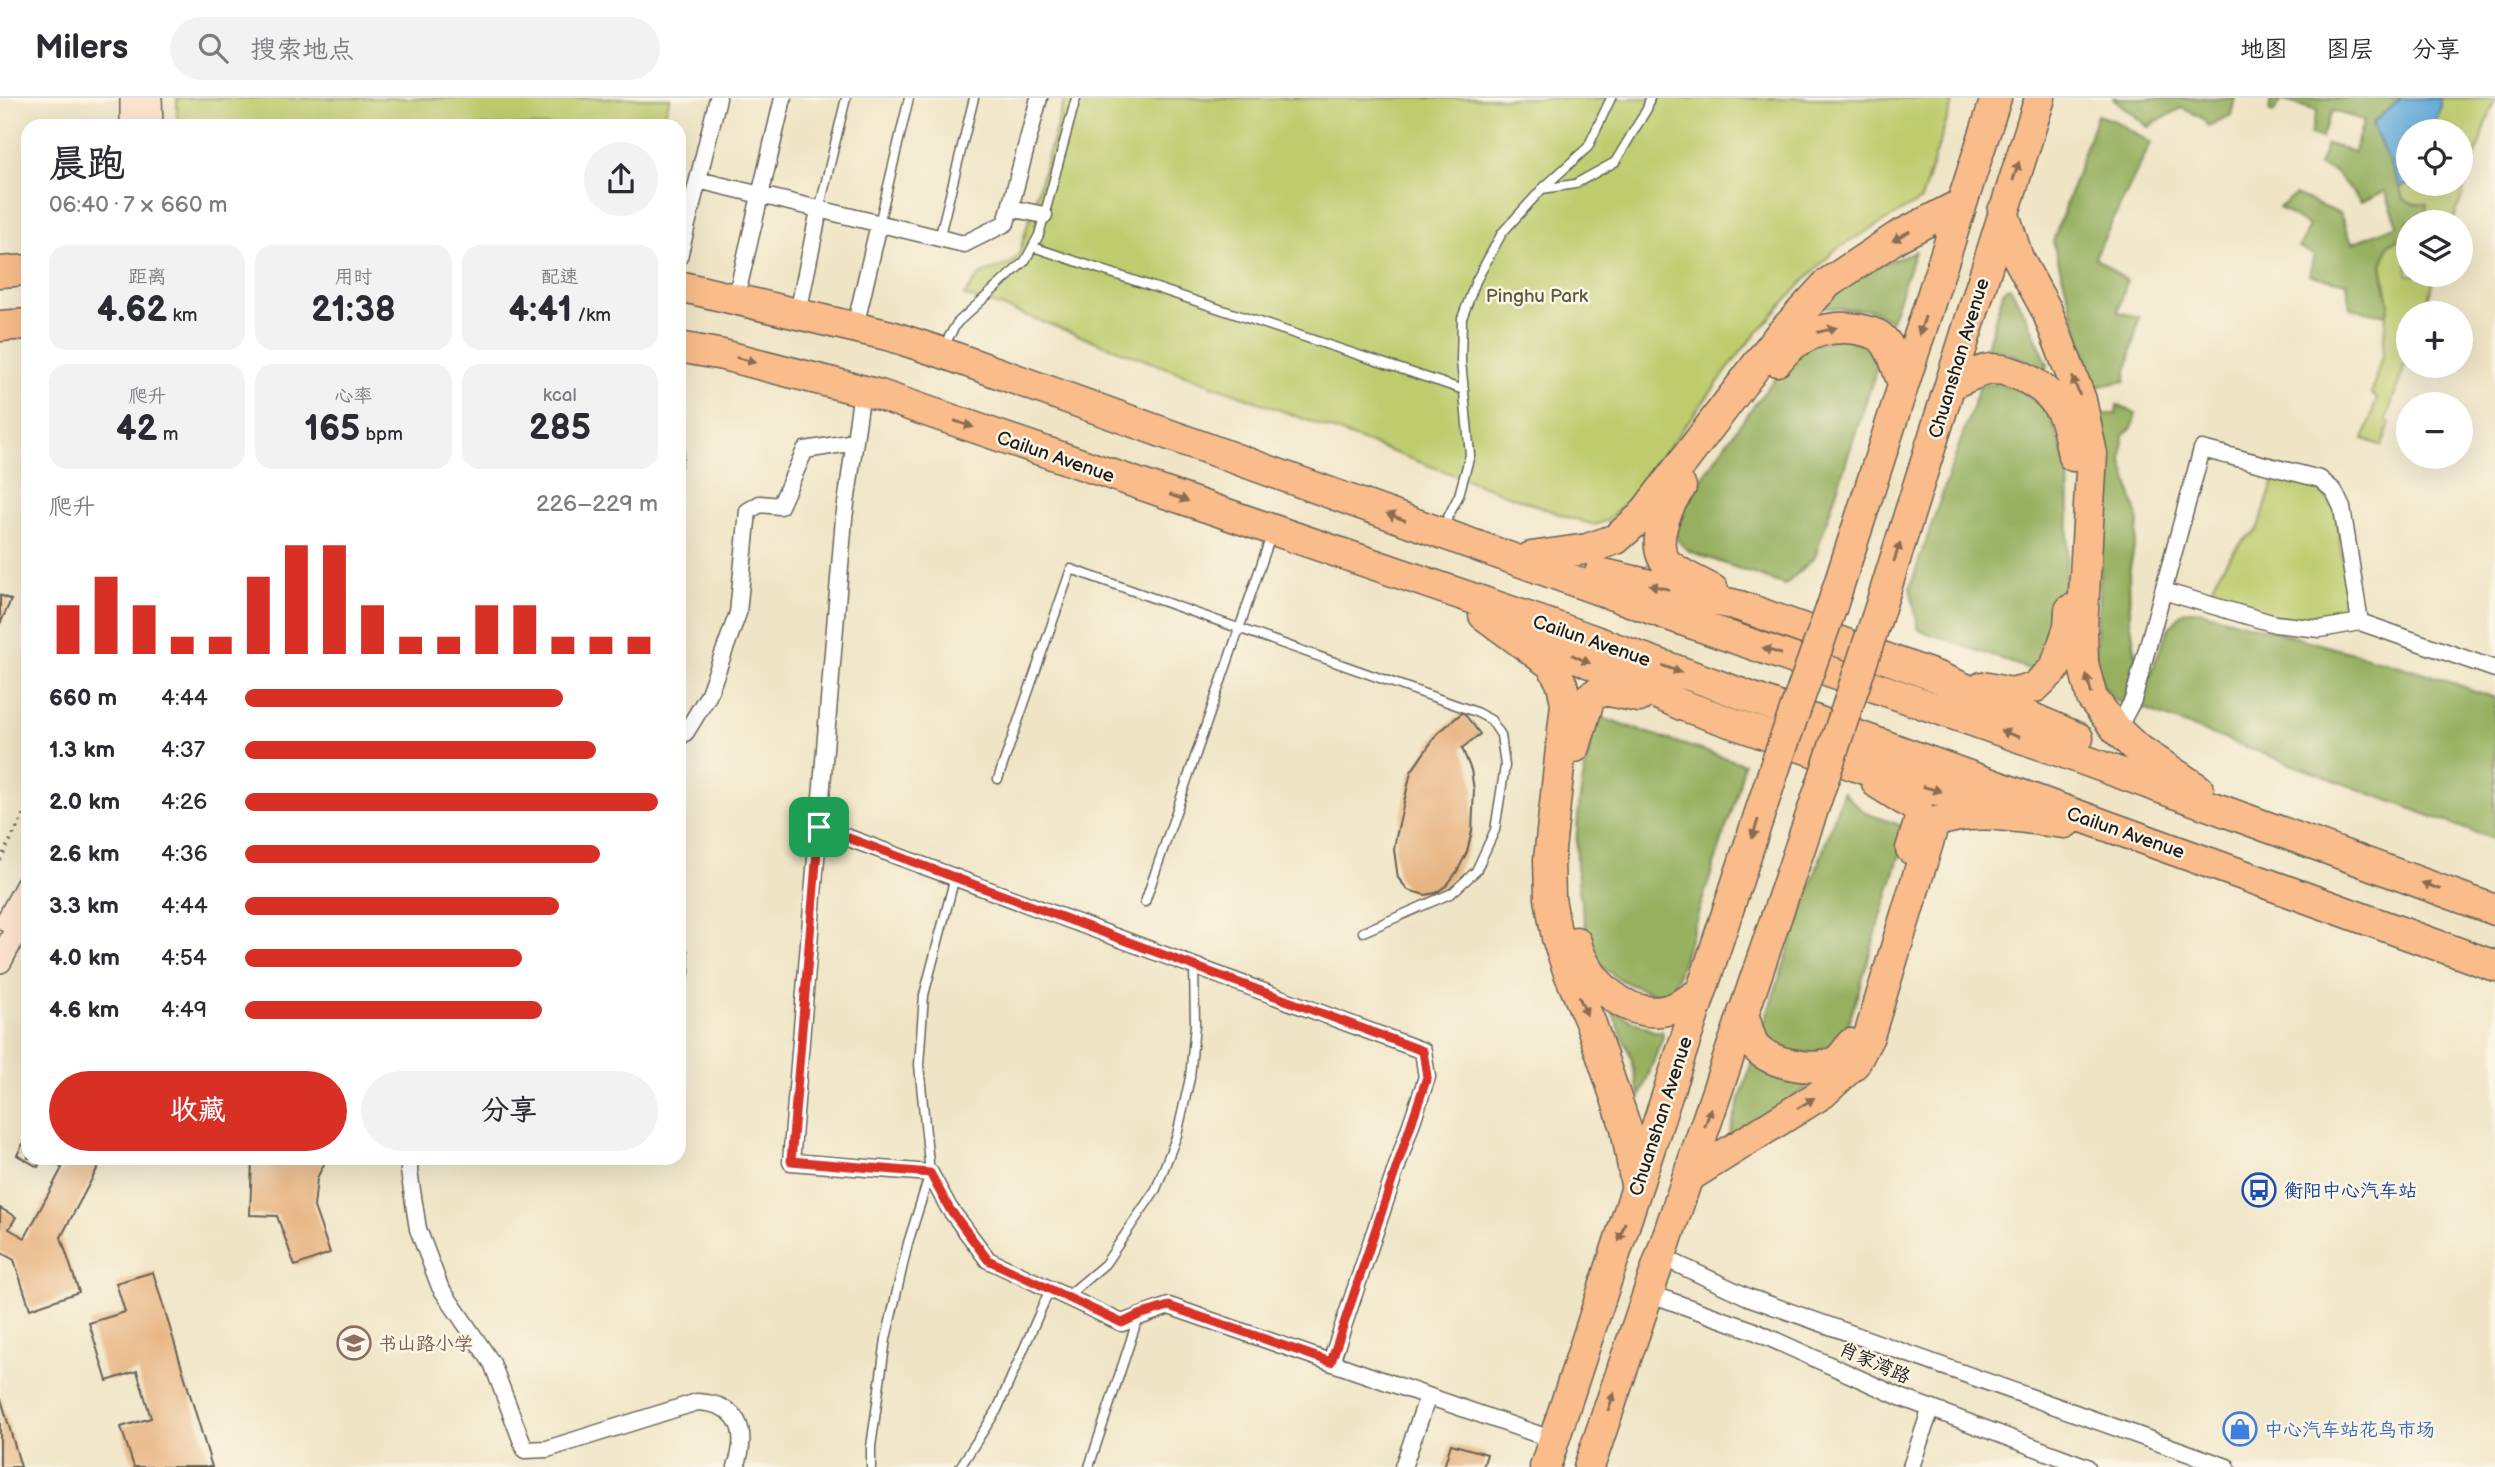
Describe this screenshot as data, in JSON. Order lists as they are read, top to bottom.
{
  "streets": {
    "highway": ["Chuanshan Avenue", "Cailun Avenue"],
    "street": ["肖家湾路"]
  },
  "parks": ["Pinghu Park"],
  "places": {
    "bus stop": ["衡阳中心汽车站"],
    "school or university": ["书山路小学"],
    "shop": ["中心汽车站花鸟市场"]
  },
  "page": {
    "header": "Milers",
    "search": "搜索地点",
    "nav": ["地图", "图层", "分享"],
    "map_buttons": ["+", "−"],
    "heading": ["晨跑", "06:40 · 7 × 660 m"],
    "stats": [
      ["距离", "4.62 km"],
      ["用时", "21:38"],
      ["配速", "4:41 /km"],
      ["爬升", "42 m"],
      ["心率", "165 bpm"],
      ["kcal", "285"]
    ],
    "chart": ["爬升", "226–229 m"],
    "list": [
      {
        "name": "660 m",
        "note": "4:44"
      },
      {
        "name": "1.3 km",
        "note": "4:37"
      },
      {
        "name": "2.0 km",
        "note": "4:26"
      },
      {
        "name": "2.6 km",
        "note": "4:36"
      },
      {
        "name": "3.3 km",
        "note": "4:44"
      },
      {
        "name": "4.0 km",
        "note": "4:54"
      },
      {
        "name": "4.6 km",
        "note": "4:49"
      }
    ],
    "buttons": ["收藏", "分享"]
  }
}
